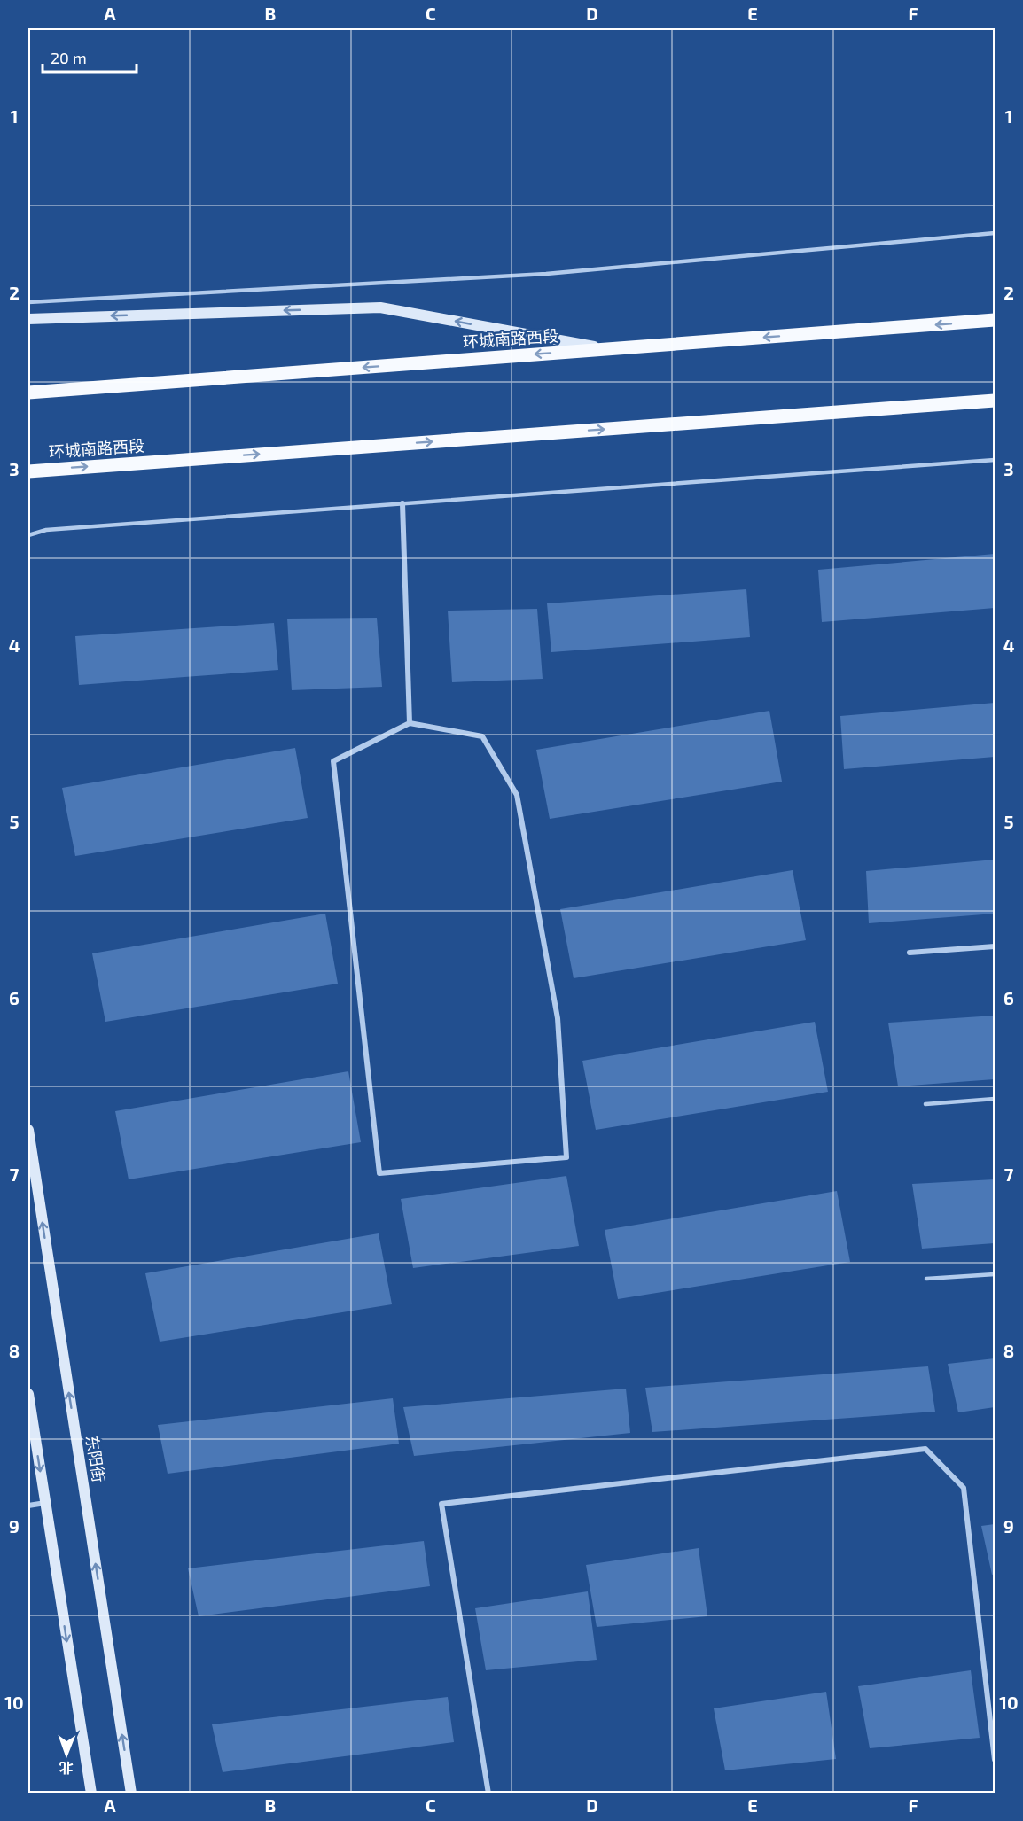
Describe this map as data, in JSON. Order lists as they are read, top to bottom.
{
  "streets": {
    "main road": ["环城南路西段", "东阳街"]
  },
  "scale_bar": "20 m",
  "north": "bottom",
  "grid": {
    "columns": [
      "A",
      "B",
      "C",
      "D",
      "E",
      "F"
    ],
    "rows": [
      "1",
      "2",
      "3",
      "4",
      "5",
      "6",
      "7",
      "8",
      "9",
      "10"
    ]
  }
}
